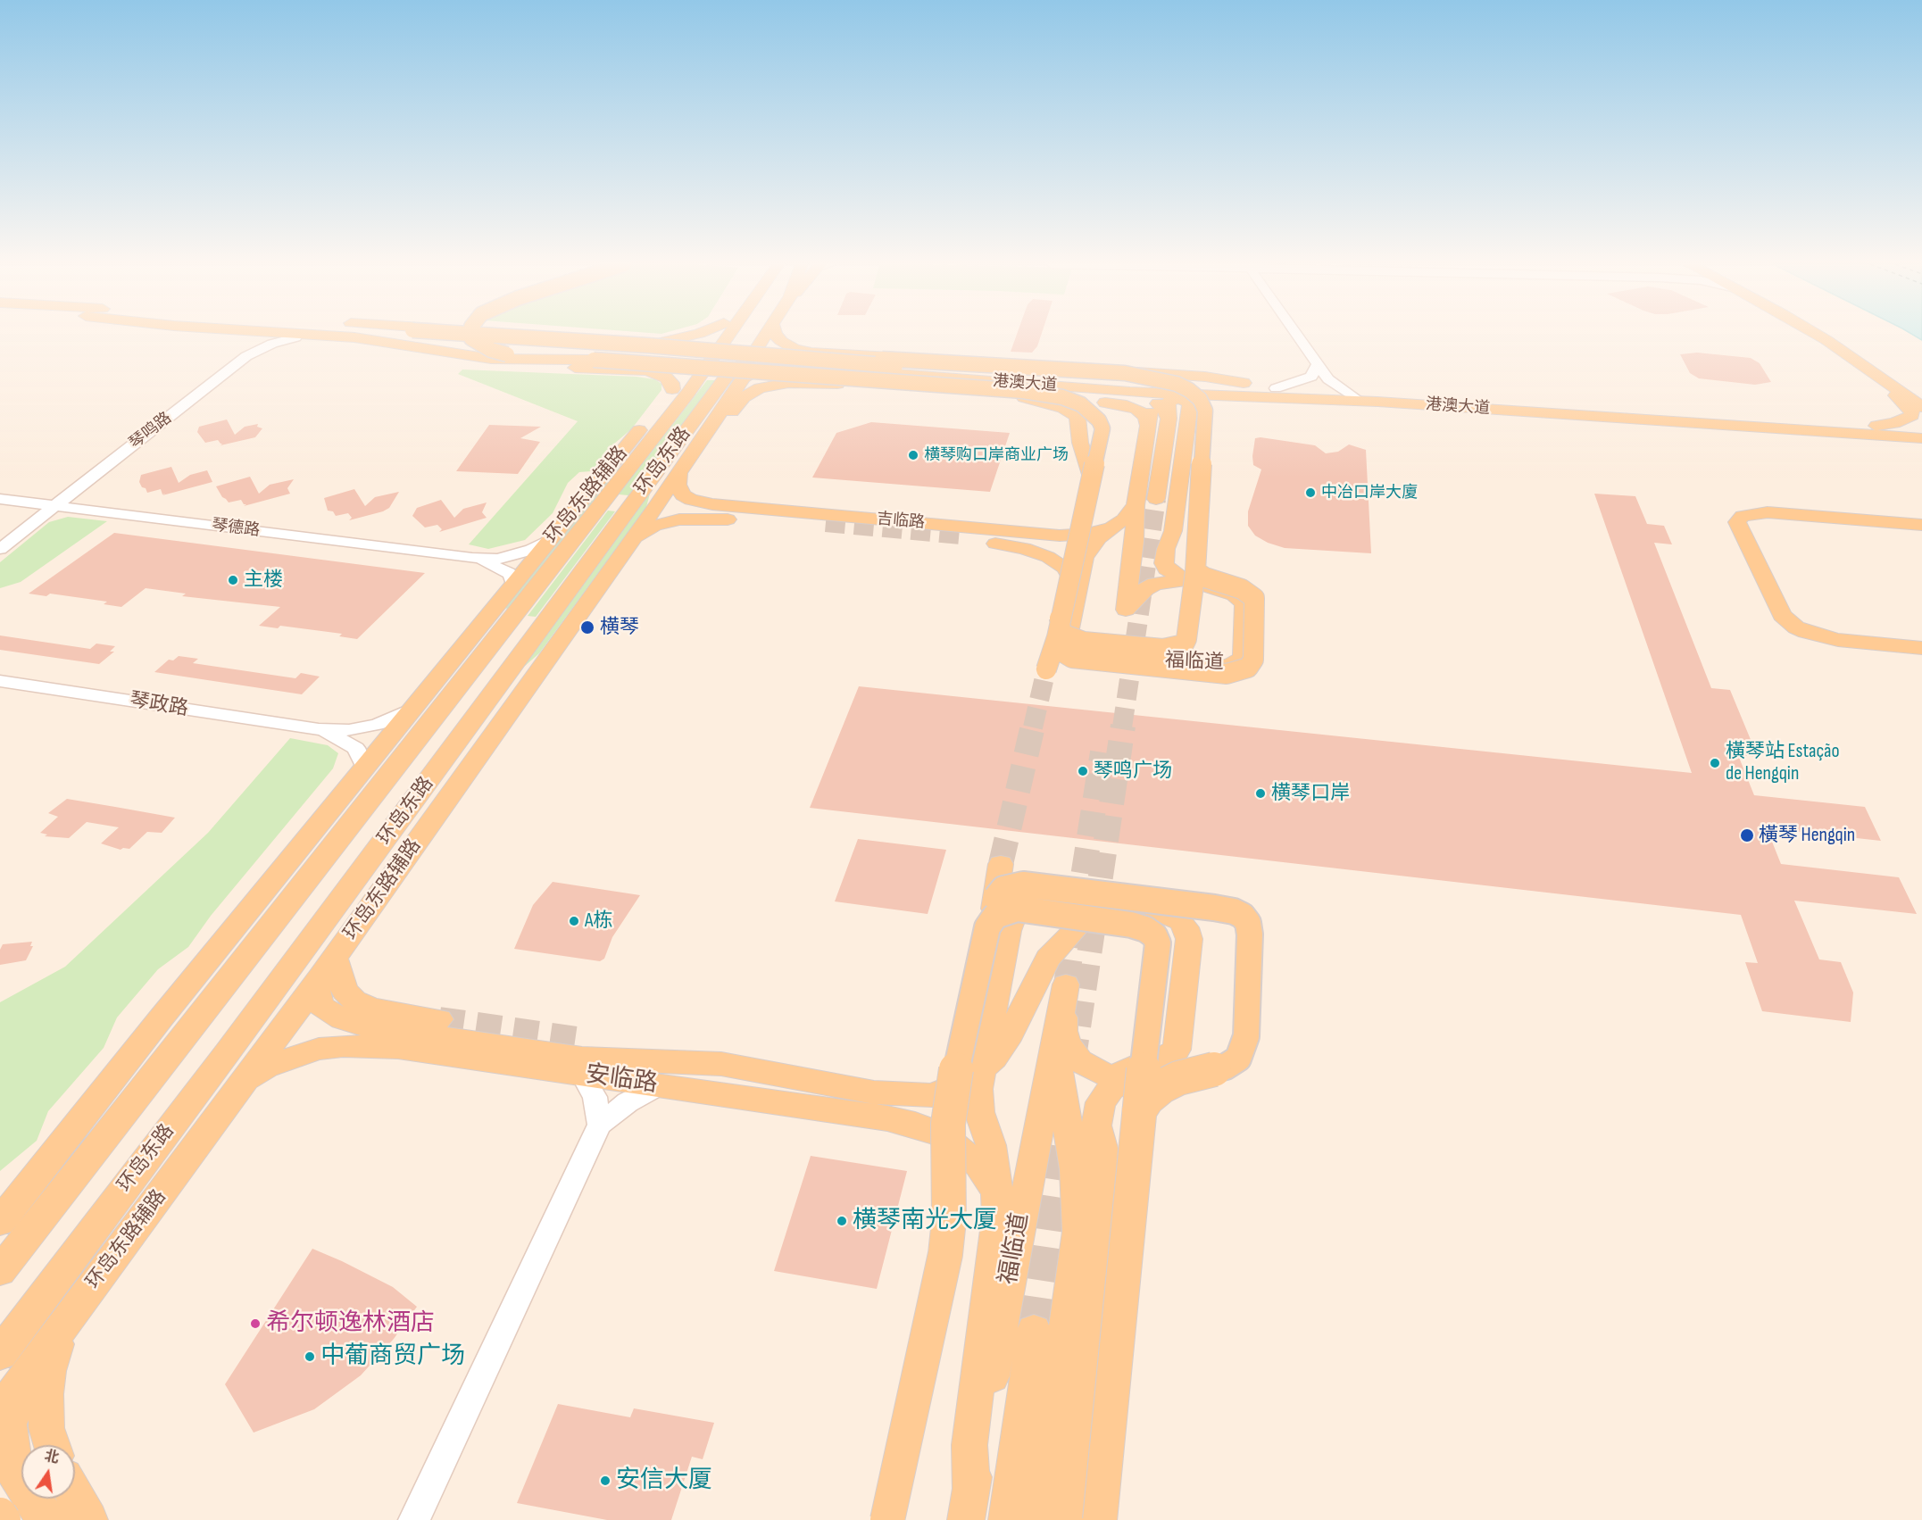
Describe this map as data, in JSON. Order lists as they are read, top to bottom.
{
  "streets": {
    "main road": [
      "港澳大道",
      "环岛东路",
      "环岛东路辅路",
      "吉临路",
      "福临道",
      "安临路"
    ],
    "street": ["琴鸣路", "琴德路", "琴政路"]
  },
  "crossings": [
    ["港澳大道", "环岛东路"],
    ["港澳大道", "环岛东路辅路"],
    ["琴鸣路", "琴德路"],
    ["环岛东路", "环岛东路辅路"],
    ["环岛东路辅路", "吉临路"],
    ["环岛东路辅路", "琴德路"],
    ["环岛东路辅路", "安临路"],
    ["吉临路", "福临道"]
  ],
  "places": [
    "横琴购口岸商业广场",
    "中冶口岸大廈",
    "主楼",
    "横琴",
    "橫琴站 Estação de Hengqin",
    "琴鸣广场",
    "横琴口岸",
    "橫琴 Hengqin",
    "A栋",
    "横琴南光大厦",
    "希尔顿逸林酒店",
    "中葡商贸广场",
    "安信大厦"
  ],
  "north": "top"
}
